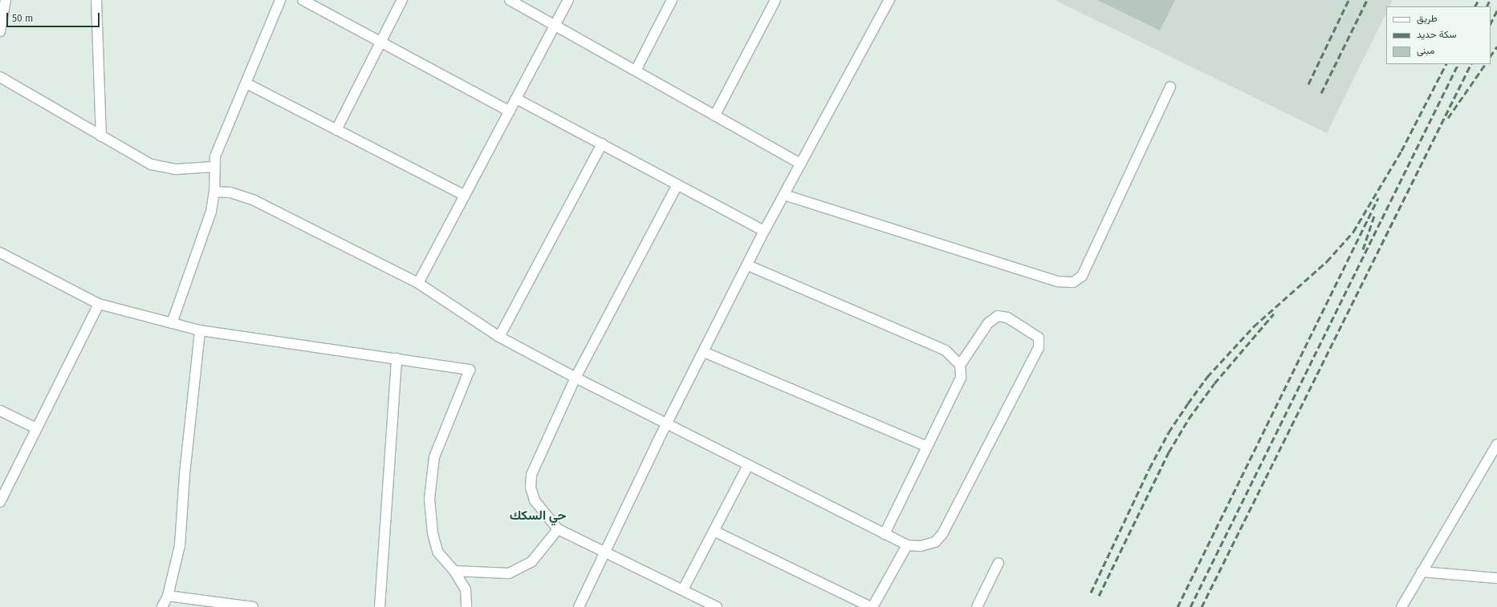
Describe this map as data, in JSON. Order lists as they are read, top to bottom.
{
  "districts": ["حي السكك"],
  "legend": ["طريق", "سكة حديد", "مبنى"],
  "scale_bar": "50 m"
}
